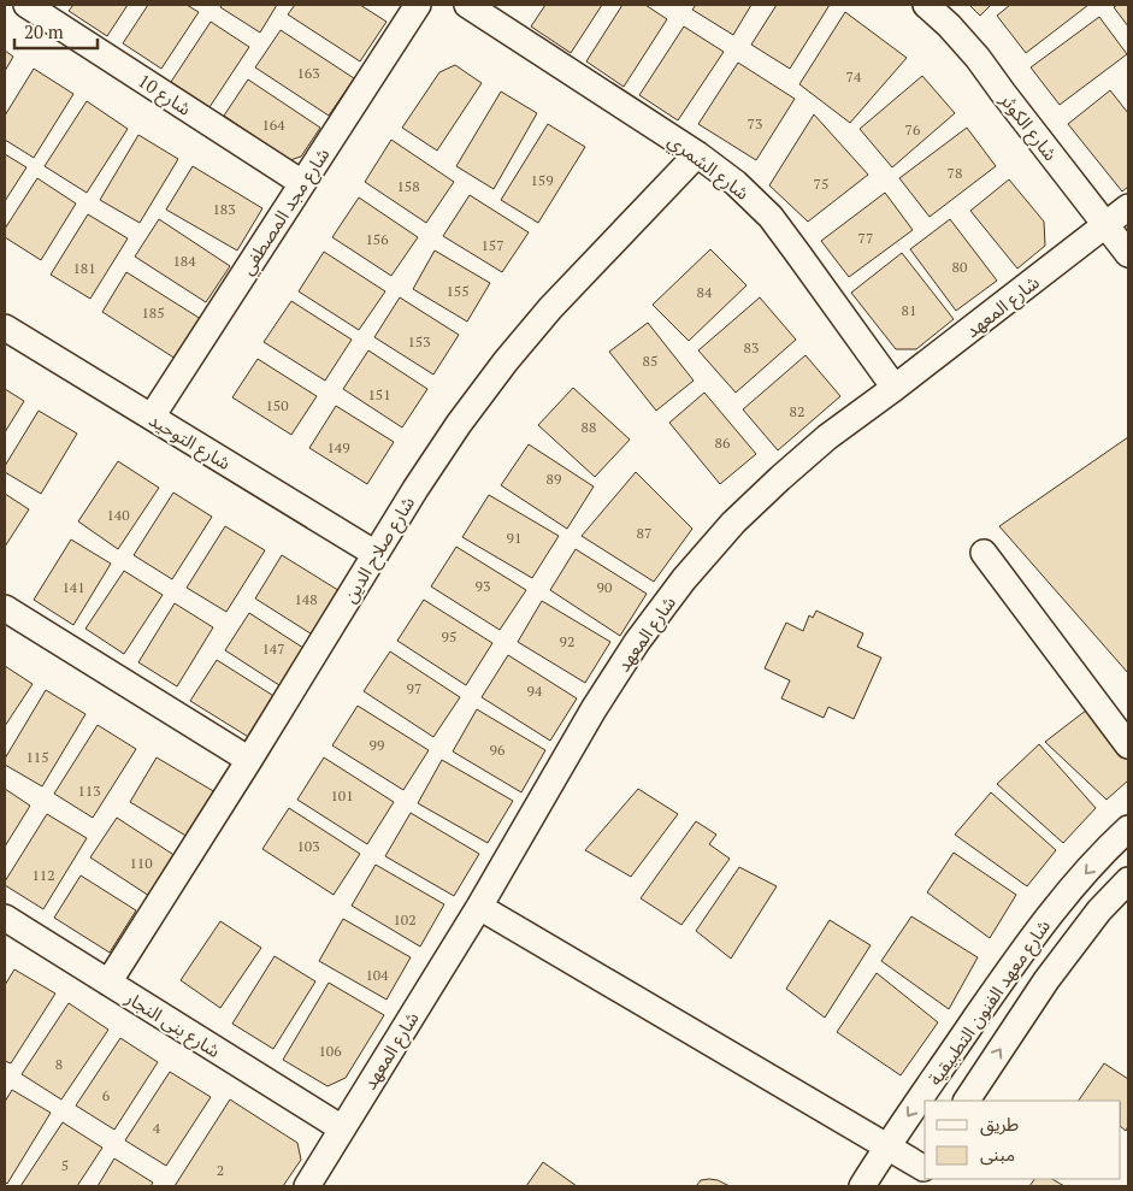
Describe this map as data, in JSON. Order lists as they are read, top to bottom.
{
  "streets": {
    "street": [
      "شارع 10",
      "شارع الكوثر",
      "شارع الشمري",
      "شارع مجد المصطفي",
      "شارع المعهد",
      "شارع التوحيد",
      "شارع صلاح الدين",
      "شارع معهد الفنون التطبيقية",
      "شارع بنى النجار"
    ]
  },
  "crossings": [
    ["شارع 10", "شارع مجد المصطفي"],
    ["شارع الكوثر", "شارع المعهد"],
    ["شارع الشمري", "شارع المعهد"],
    ["شارع الشمري", "شارع صلاح الدين"],
    ["شارع مجد المصطفي", "شارع التوحيد"],
    ["شارع المعهد", "شارع بنى النجار"],
    ["شارع التوحيد", "شارع صلاح الدين"],
    ["شارع صلاح الدين", "شارع بنى النجار"]
  ],
  "house_numbers": [
    "163",
    "74",
    "73",
    "164",
    "76",
    "78",
    "159",
    "75",
    "158",
    "183",
    "77",
    "156",
    "157",
    "184",
    "80",
    "181",
    "155",
    "84",
    "81",
    "185",
    "153",
    "83",
    "85",
    "151",
    "150",
    "82",
    "88",
    "86",
    "149",
    "89",
    "140",
    "87",
    "91",
    "93",
    "141",
    "90",
    "148",
    "95",
    "92",
    "147",
    "97",
    "94",
    "99",
    "96",
    "115",
    "113",
    "101",
    "103",
    "110",
    "112",
    "102",
    "104",
    "106",
    "8",
    "6",
    "4",
    "5",
    "2"
  ],
  "legend": ["طريق", "مبنى"],
  "scale_bar": "20 m"
}
